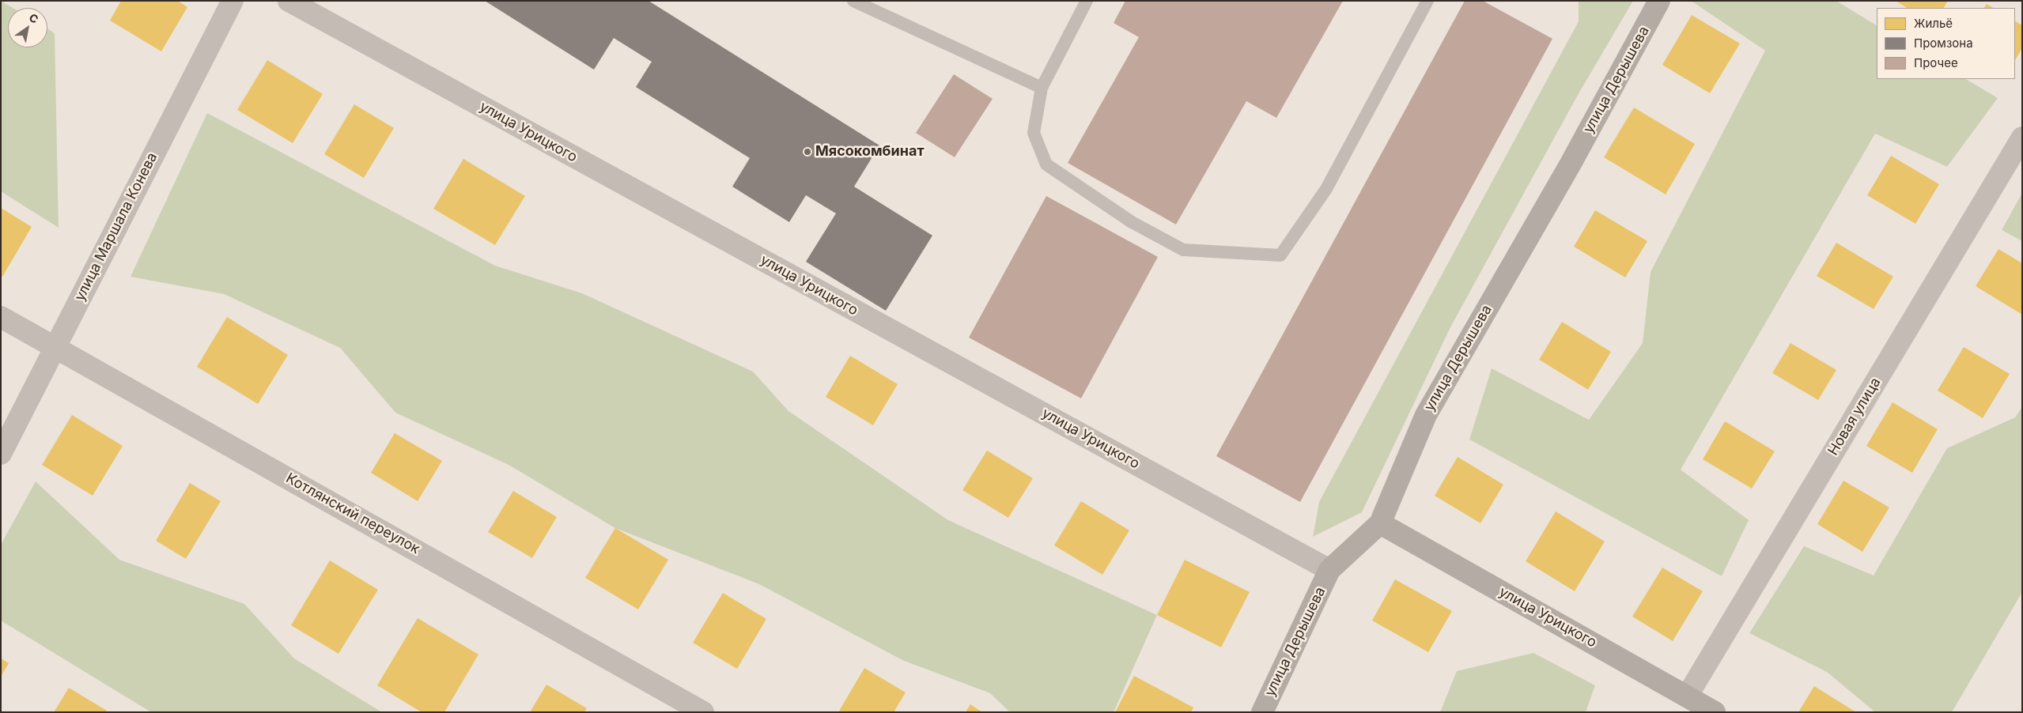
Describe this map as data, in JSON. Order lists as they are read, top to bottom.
{
  "streets": {
    "street": [
      "улица Дерышева",
      "улица Урицкого",
      "улица Маршала Конева",
      "Новая улица",
      "Котлянский переулок"
    ]
  },
  "crossings": [
    ["улица Дерышева", "улица Урицкого"],
    ["улица Урицкого", "Новая улица"],
    ["улица Маршала Конева", "Котлянский переулок"]
  ],
  "places": ["Мясокомбинат"],
  "legend": ["Жильё", "Промзона", "Прочее"],
  "north": "top right"
}
